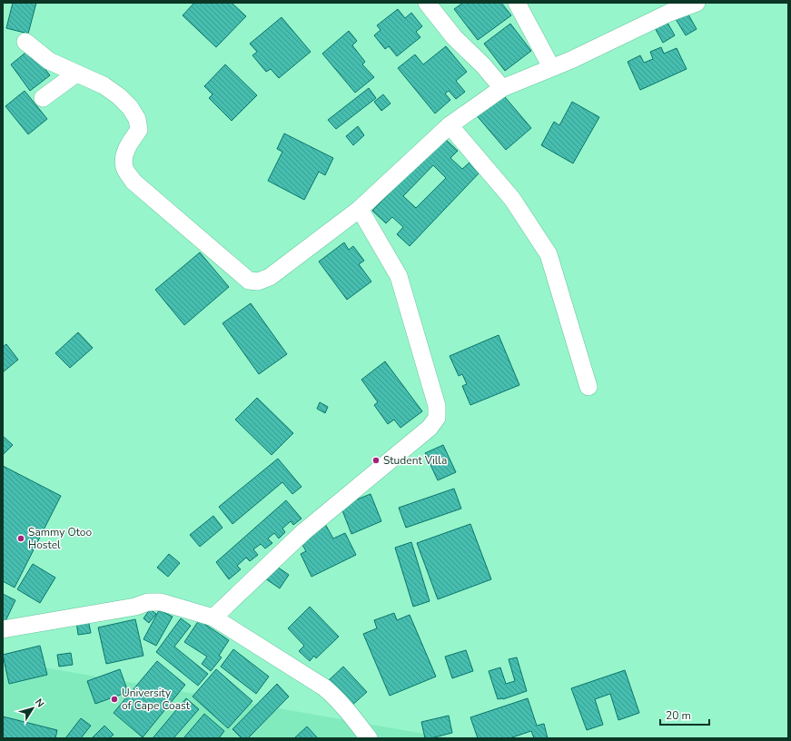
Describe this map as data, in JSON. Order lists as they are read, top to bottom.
{
  "places": ["Student Villa", "Sammy Otoo Hostel", "University of Cape Coast"],
  "scale_bar": "20 m",
  "north": "top right"
}
